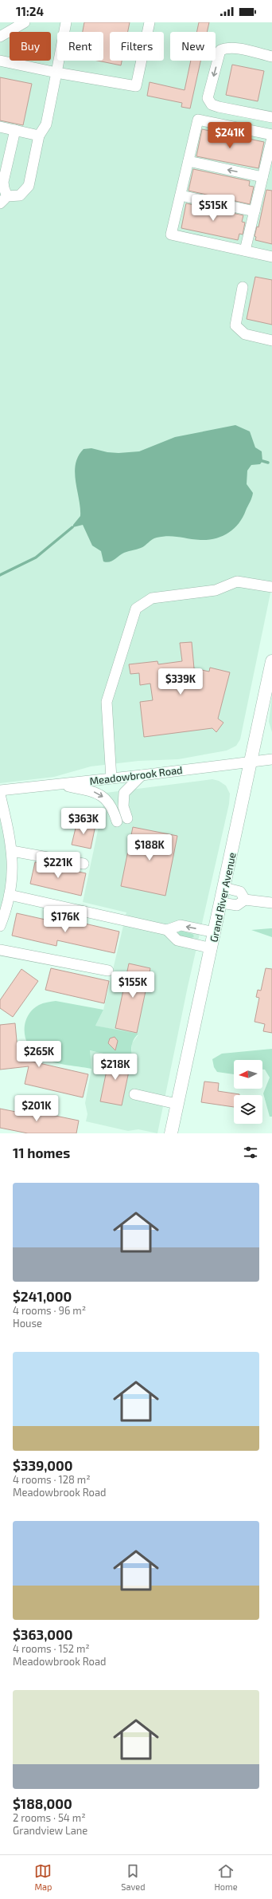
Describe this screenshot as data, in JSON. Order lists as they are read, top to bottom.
{
  "streets": {
    "main road": ["Grand River Avenue"],
    "street": ["Meadowbrook Road"]
  },
  "crossings": [
    ["Meadowbrook Road", "Grand River Avenue"]
  ],
  "north": "left",
  "page": {
    "status": "11:24",
    "chip": [
      "Buy",
      "Rent",
      "Filters",
      "New"
    ],
    "price": [
      "$241K",
      "$515K",
      "$339K",
      "$363K",
      "$188K",
      "$221K",
      "$176K",
      "$155K",
      "$265K",
      "$218K",
      "$201K"
    ],
    "heading": "11 homes",
    "list": [
      {
        "name": "$241,000",
        "note": "4 rooms · 96 m² · House"
      },
      {
        "name": "$339,000",
        "note": "4 rooms · 128 m² · Meadowbrook Road"
      },
      {
        "name": "$363,000",
        "note": "4 rooms · 152 m² · Meadowbrook Road"
      },
      {
        "name": "$188,000",
        "note": "2 rooms · 54 m² · Grandview Lane"
      }
    ],
    "tabs": ["Map", "Saved", "Home"]
  }
}
